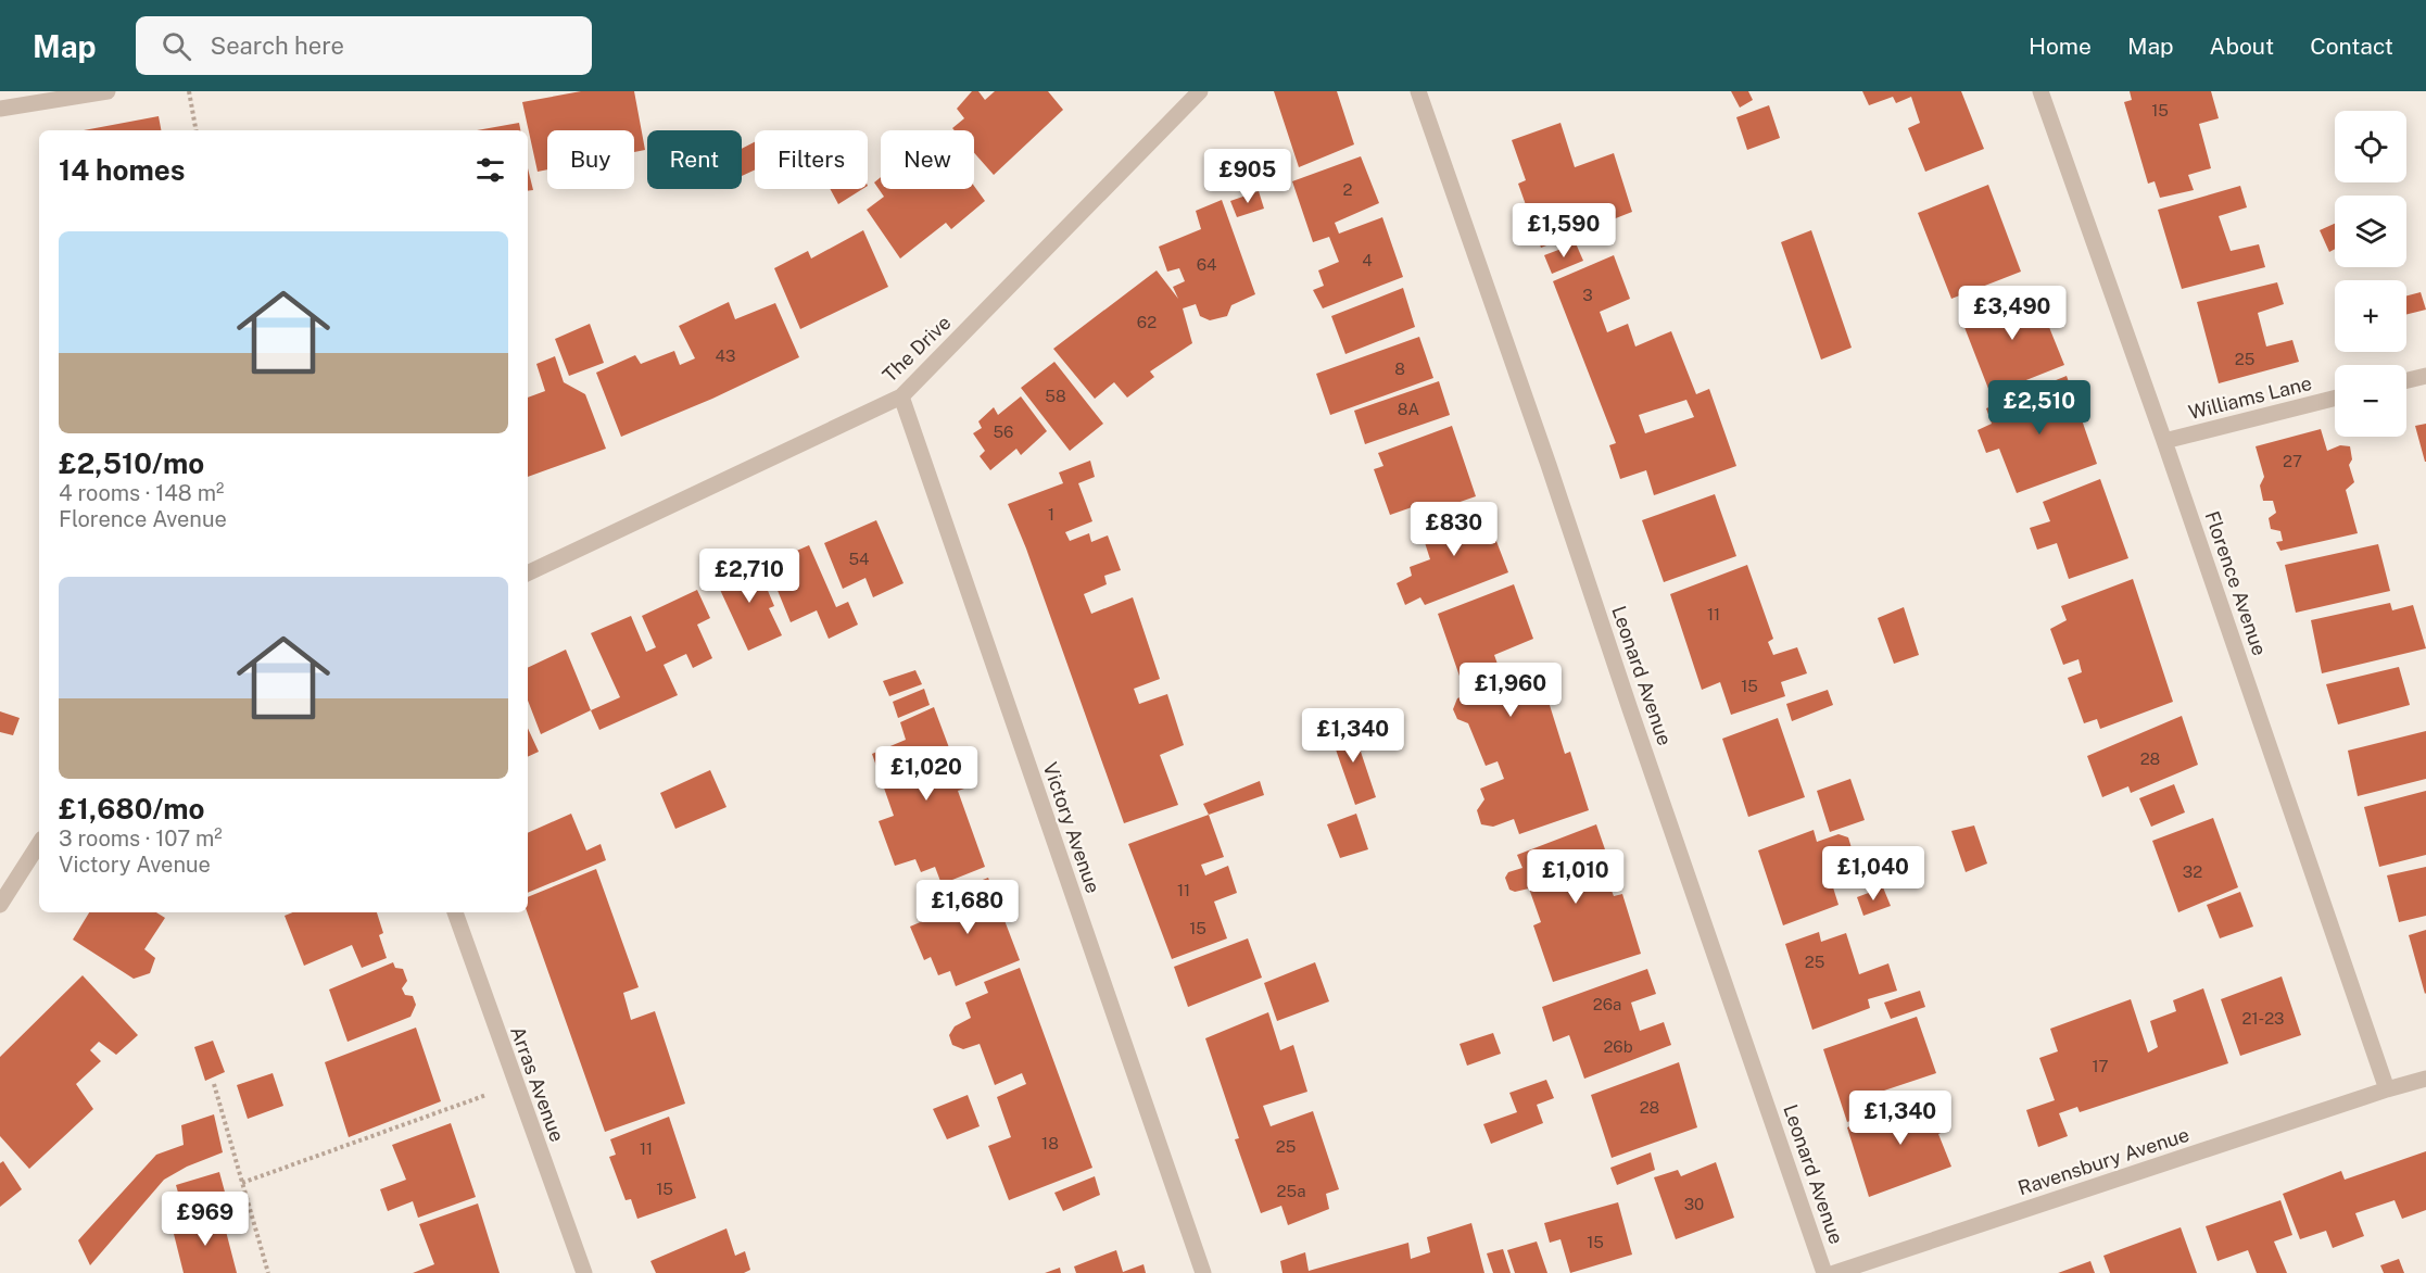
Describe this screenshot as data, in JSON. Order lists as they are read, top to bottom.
{
  "streets": {
    "street": [
      "The Drive",
      "Williams Lane",
      "Florence Avenue",
      "Leonard Avenue",
      "Victory Avenue",
      "Arras Avenue",
      "Ravensbury Avenue"
    ]
  },
  "crossings": [
    ["The Drive", "Victory Avenue"],
    ["Williams Lane", "Florence Avenue"],
    ["Florence Avenue", "Ravensbury Avenue"]
  ],
  "house_numbers": [
    "15",
    "2",
    "4",
    "64",
    "3",
    "62",
    "43",
    "25",
    "8",
    "58",
    "8A",
    "56",
    "27",
    "1",
    "54",
    "11",
    "15",
    "28",
    "32",
    "11",
    "15",
    "25",
    "26a",
    "21-23",
    "26b",
    "17",
    "28",
    "18",
    "25",
    "11",
    "15",
    "25a",
    "30",
    "15"
  ],
  "page": {
    "header": "Map",
    "search": "Search here",
    "nav": [
      "Home",
      "Map",
      "About",
      "Contact"
    ],
    "map_buttons": ["+", "−"],
    "chip": [
      "Buy",
      "Rent",
      "Filters",
      "New"
    ],
    "heading": "14 homes",
    "price": [
      "£905",
      "£1,590",
      "£3,490",
      "£2,510",
      "£830",
      "£2,710",
      "£1,960",
      "£1,340",
      "£1,020",
      "£1,040",
      "£1,010",
      "£1,680",
      "£1,340",
      "£969"
    ],
    "list": [
      {
        "name": "£2,510/mo",
        "note": "4 rooms · 148 m² · Florence Avenue"
      },
      {
        "name": "£1,680/mo",
        "note": "3 rooms · 107 m² · Victory Avenue"
      }
    ]
  }
}
